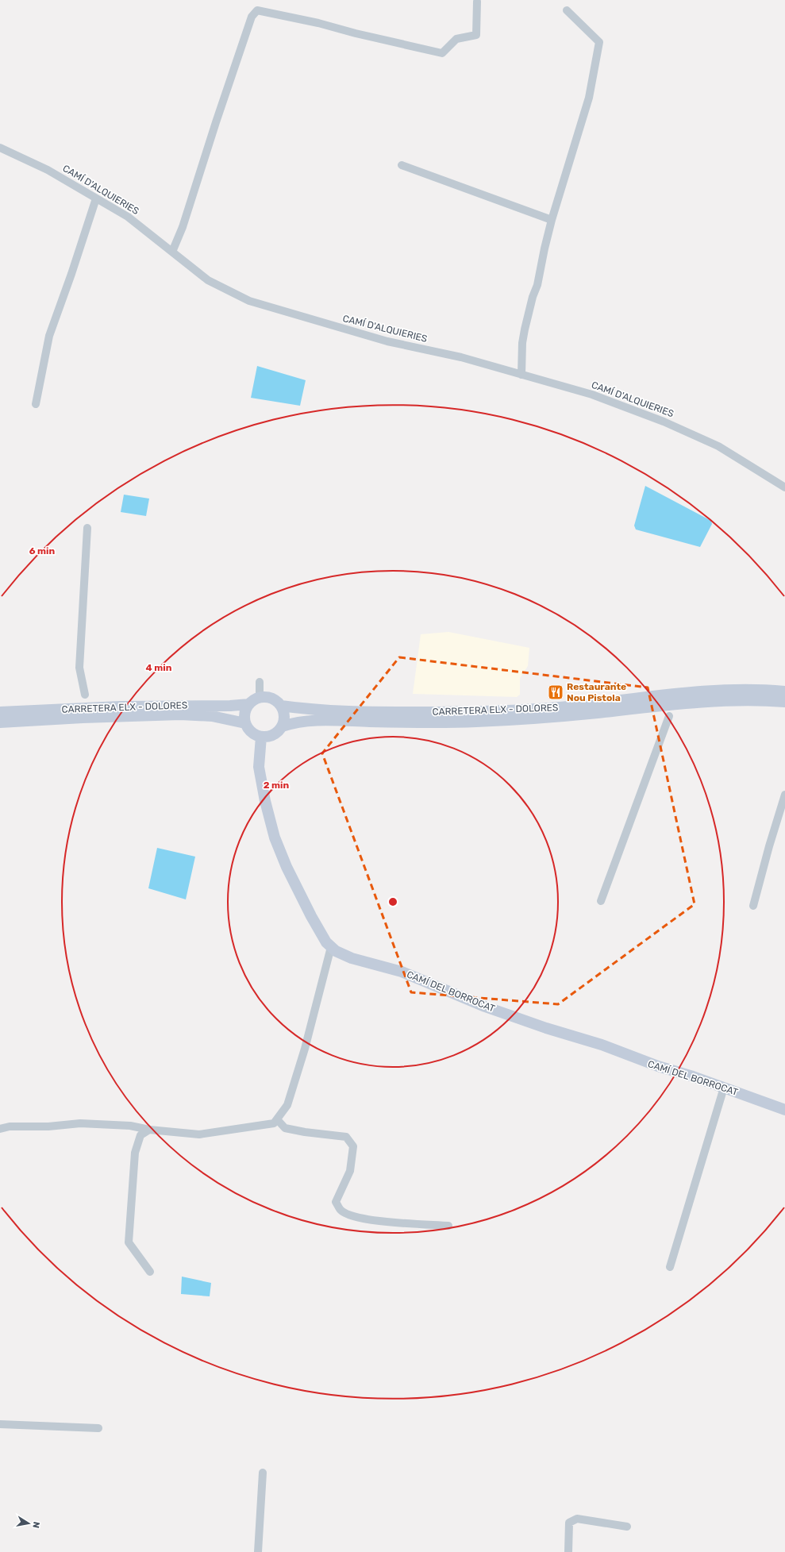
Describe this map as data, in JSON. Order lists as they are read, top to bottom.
{
  "streets": {
    "main road": ["CARRETERA ELX - DOLORES", "CAMÍ DEL BORROCAT"],
    "street": ["CAMÍ D'ALQUIERIES"]
  },
  "crossings": [
    ["CARRETERA ELX - DOLORES", "CAMÍ DEL BORROCAT"]
  ],
  "places": {
    "restaurant": ["Restaurante Nou Pistola"]
  },
  "north": "right",
  "rings": ["6 min", "4 min", "2 min"]
}
